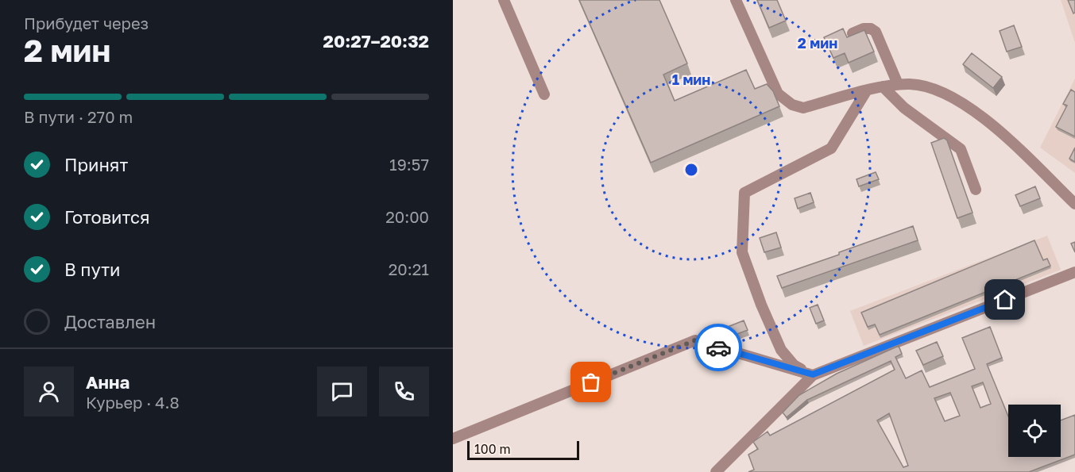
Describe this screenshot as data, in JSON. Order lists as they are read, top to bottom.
{
  "scale_bar": "100 m",
  "page": {
    "heading": ["2 мин", "Прибудет через", "20:27–20:32"],
    "panel": ["Анна", "Курьер · 4.8"],
    "bar": "В пути · 270 m",
    "list": [
      ["Принят", "19:57"],
      ["Готовится", "20:00"],
      ["В пути", "20:21"],
      "Доставлен"
    ],
    "scale": "100 m"
  },
  "rings": ["2 мин", "1 мин"]
}
